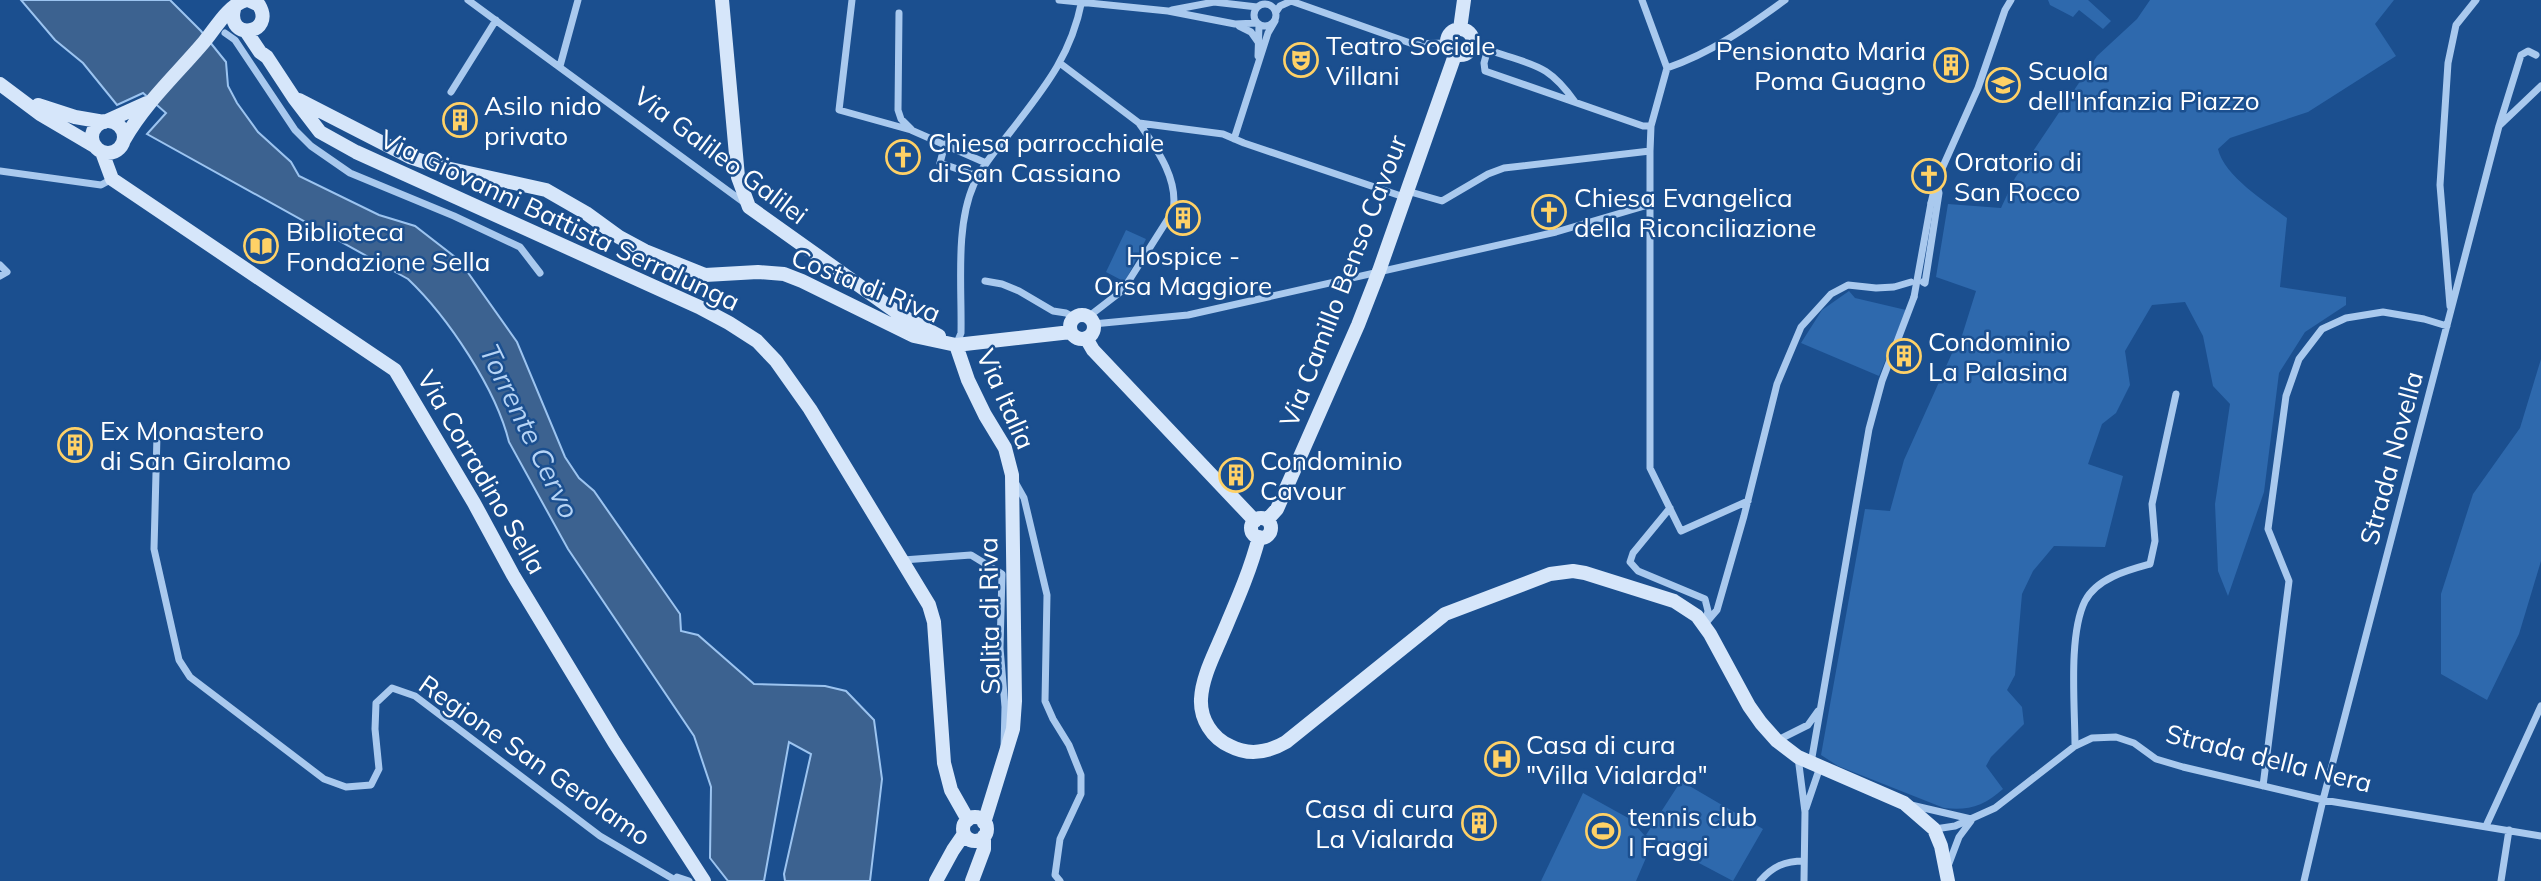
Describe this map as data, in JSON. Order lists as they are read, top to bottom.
{
  "streets": {
    "street": [
      "Via Galileo Galilei",
      "Via Giovanni Battista Serralunga",
      "Via Camillo Benso Cavour",
      "Costa di Riva",
      "Via Italia",
      "Strada Novella",
      "Via Corradino Sella",
      "Salita di Riva",
      "Strada della Nera",
      "Regione San Gerolamo"
    ]
  },
  "crossings": [
    ["Via Galileo Galilei", "Costa di Riva"],
    ["Via Galileo Galilei", "Via Italia"],
    ["Via Giovanni Battista Serralunga", "Costa di Riva"],
    ["Via Giovanni Battista Serralunga", "Salita di Riva"],
    ["Costa di Riva", "Via Italia"],
    ["Via Italia", "Salita di Riva"],
    ["Strada Novella", "Strada della Nera"]
  ],
  "water": ["Torrente Cervo"],
  "places": {
    "theatre": ["Teatro Sociale Villani"],
    "building": [
      "Pensionato Maria Poma Guagno",
      "Asilo nido privato",
      "Hospice - Orsa Maggiore",
      "Condominio La Palasina",
      "Ex Monastero di San Girolamo",
      "Condominio Cavour",
      "Casa di cura La Vialarda"
    ],
    "school or university": ["Scuola dell'Infanzia Piazzo"],
    "church": ["Chiesa parrocchiale di San Cassiano", "Oratorio di San Rocco", "Chiesa Evangelica della Riconciliazione"],
    "library": ["Biblioteca Fondazione Sella"],
    "hospital": ["Casa di cura \"Villa Vialarda\""],
    "sports": ["tennis club I Faggi"]
  }
}
